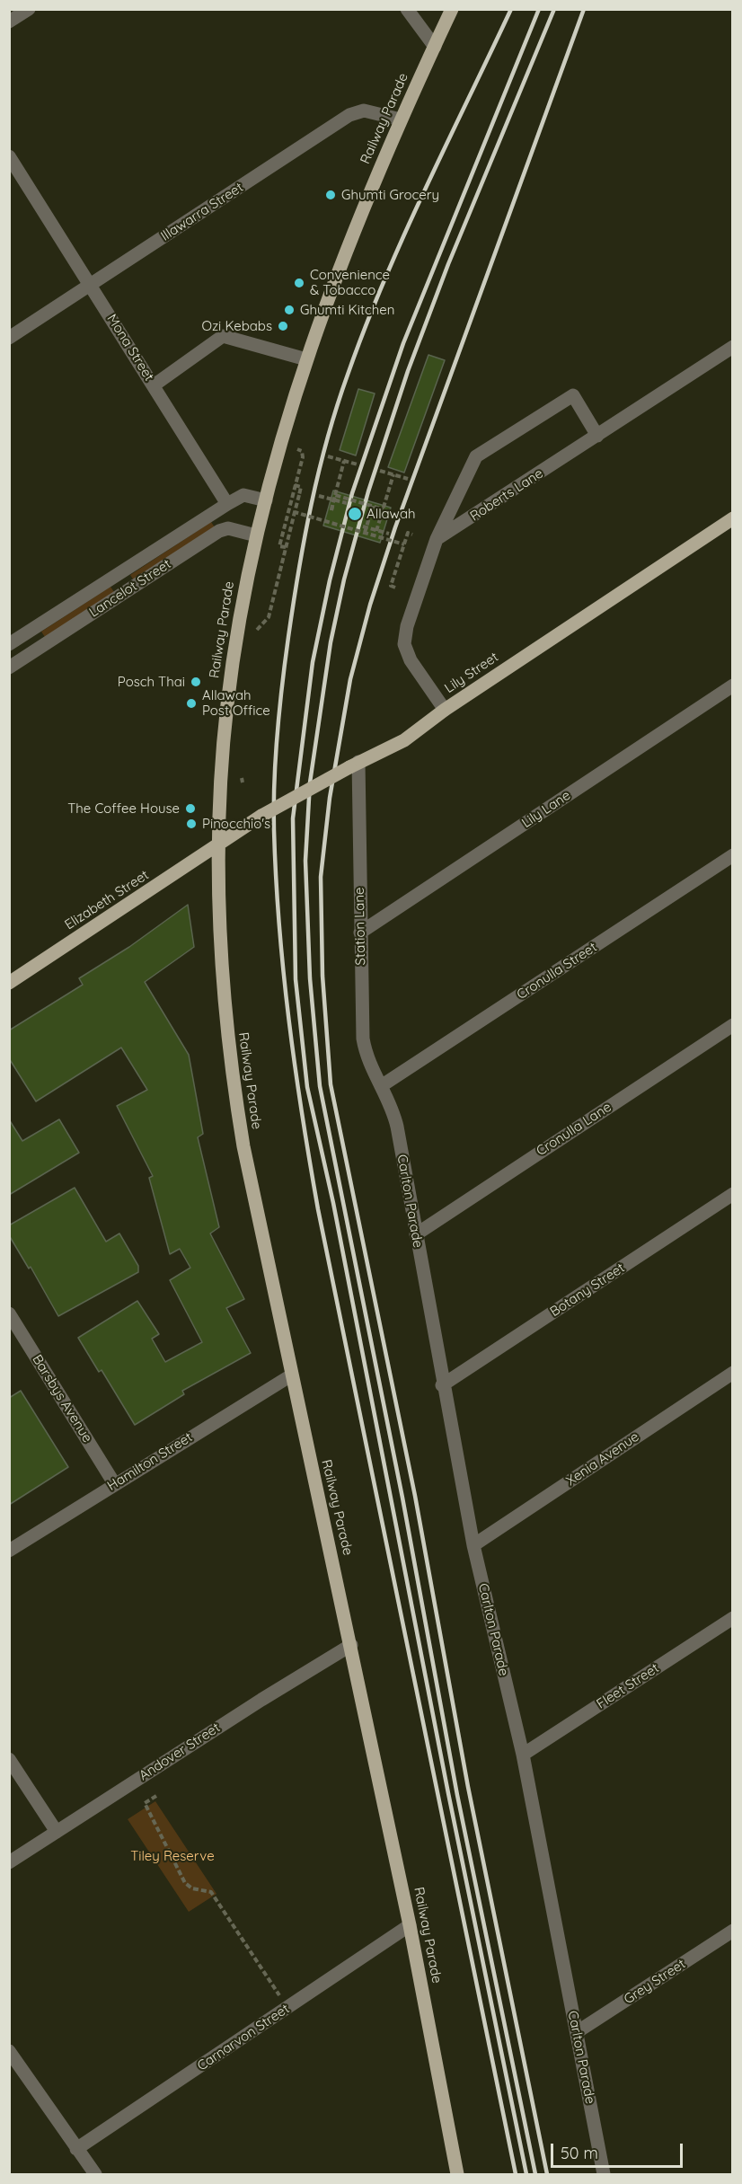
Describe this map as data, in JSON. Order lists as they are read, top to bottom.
{
  "streets": {
    "main road": ["Railway Parade", "Lily Street", "Elizabeth Street"],
    "street": [
      "Illawarra Street",
      "Mona Street",
      "Roberts Lane",
      "Lancelot Street",
      "Lily Lane",
      "Station Lane",
      "Cronulla Street",
      "Cronulla Lane",
      "Carlton Parade",
      "Botany Street",
      "Barsbys Avenue",
      "Xenia Avenue",
      "Hamilton Street",
      "Fleet Street",
      "Andover Street",
      "Grey Street",
      "Carnarvon Street"
    ]
  },
  "crossings": [
    ["Railway Parade", "Illawarra Street"],
    ["Railway Parade", "Lily Street"],
    ["Railway Parade", "Elizabeth Street"],
    ["Railway Parade", "Hamilton Street"],
    ["Railway Parade", "Andover Street"],
    ["Railway Parade", "Carnarvon Street"],
    ["Illawarra Street", "Mona Street"],
    ["Mona Street", "Lancelot Street"],
    ["Lily Street", "Elizabeth Street"],
    ["Lily Street", "Station Lane"],
    ["Lily Lane", "Station Lane"],
    ["Station Lane", "Cronulla Street"],
    ["Station Lane", "Carlton Parade"],
    ["Cronulla Street", "Carlton Parade"],
    ["Cronulla Lane", "Carlton Parade"],
    ["Carlton Parade", "Botany Street"],
    ["Carlton Parade", "Xenia Avenue"],
    ["Carlton Parade", "Fleet Street"],
    ["Carlton Parade", "Grey Street"],
    ["Barsbys Avenue", "Hamilton Street"]
  ],
  "parks": ["Tiley Reserve"],
  "places": [
    "Ghumti Grocery",
    "Convenience & Tobacco",
    "Ghumti Kitchen",
    "Ozi Kebabs",
    "Allawah",
    "Posch Thai",
    "Allawah Post Office",
    "The Coffee House",
    "Pinocchio's"
  ],
  "scale_bar": "50 m"
}
